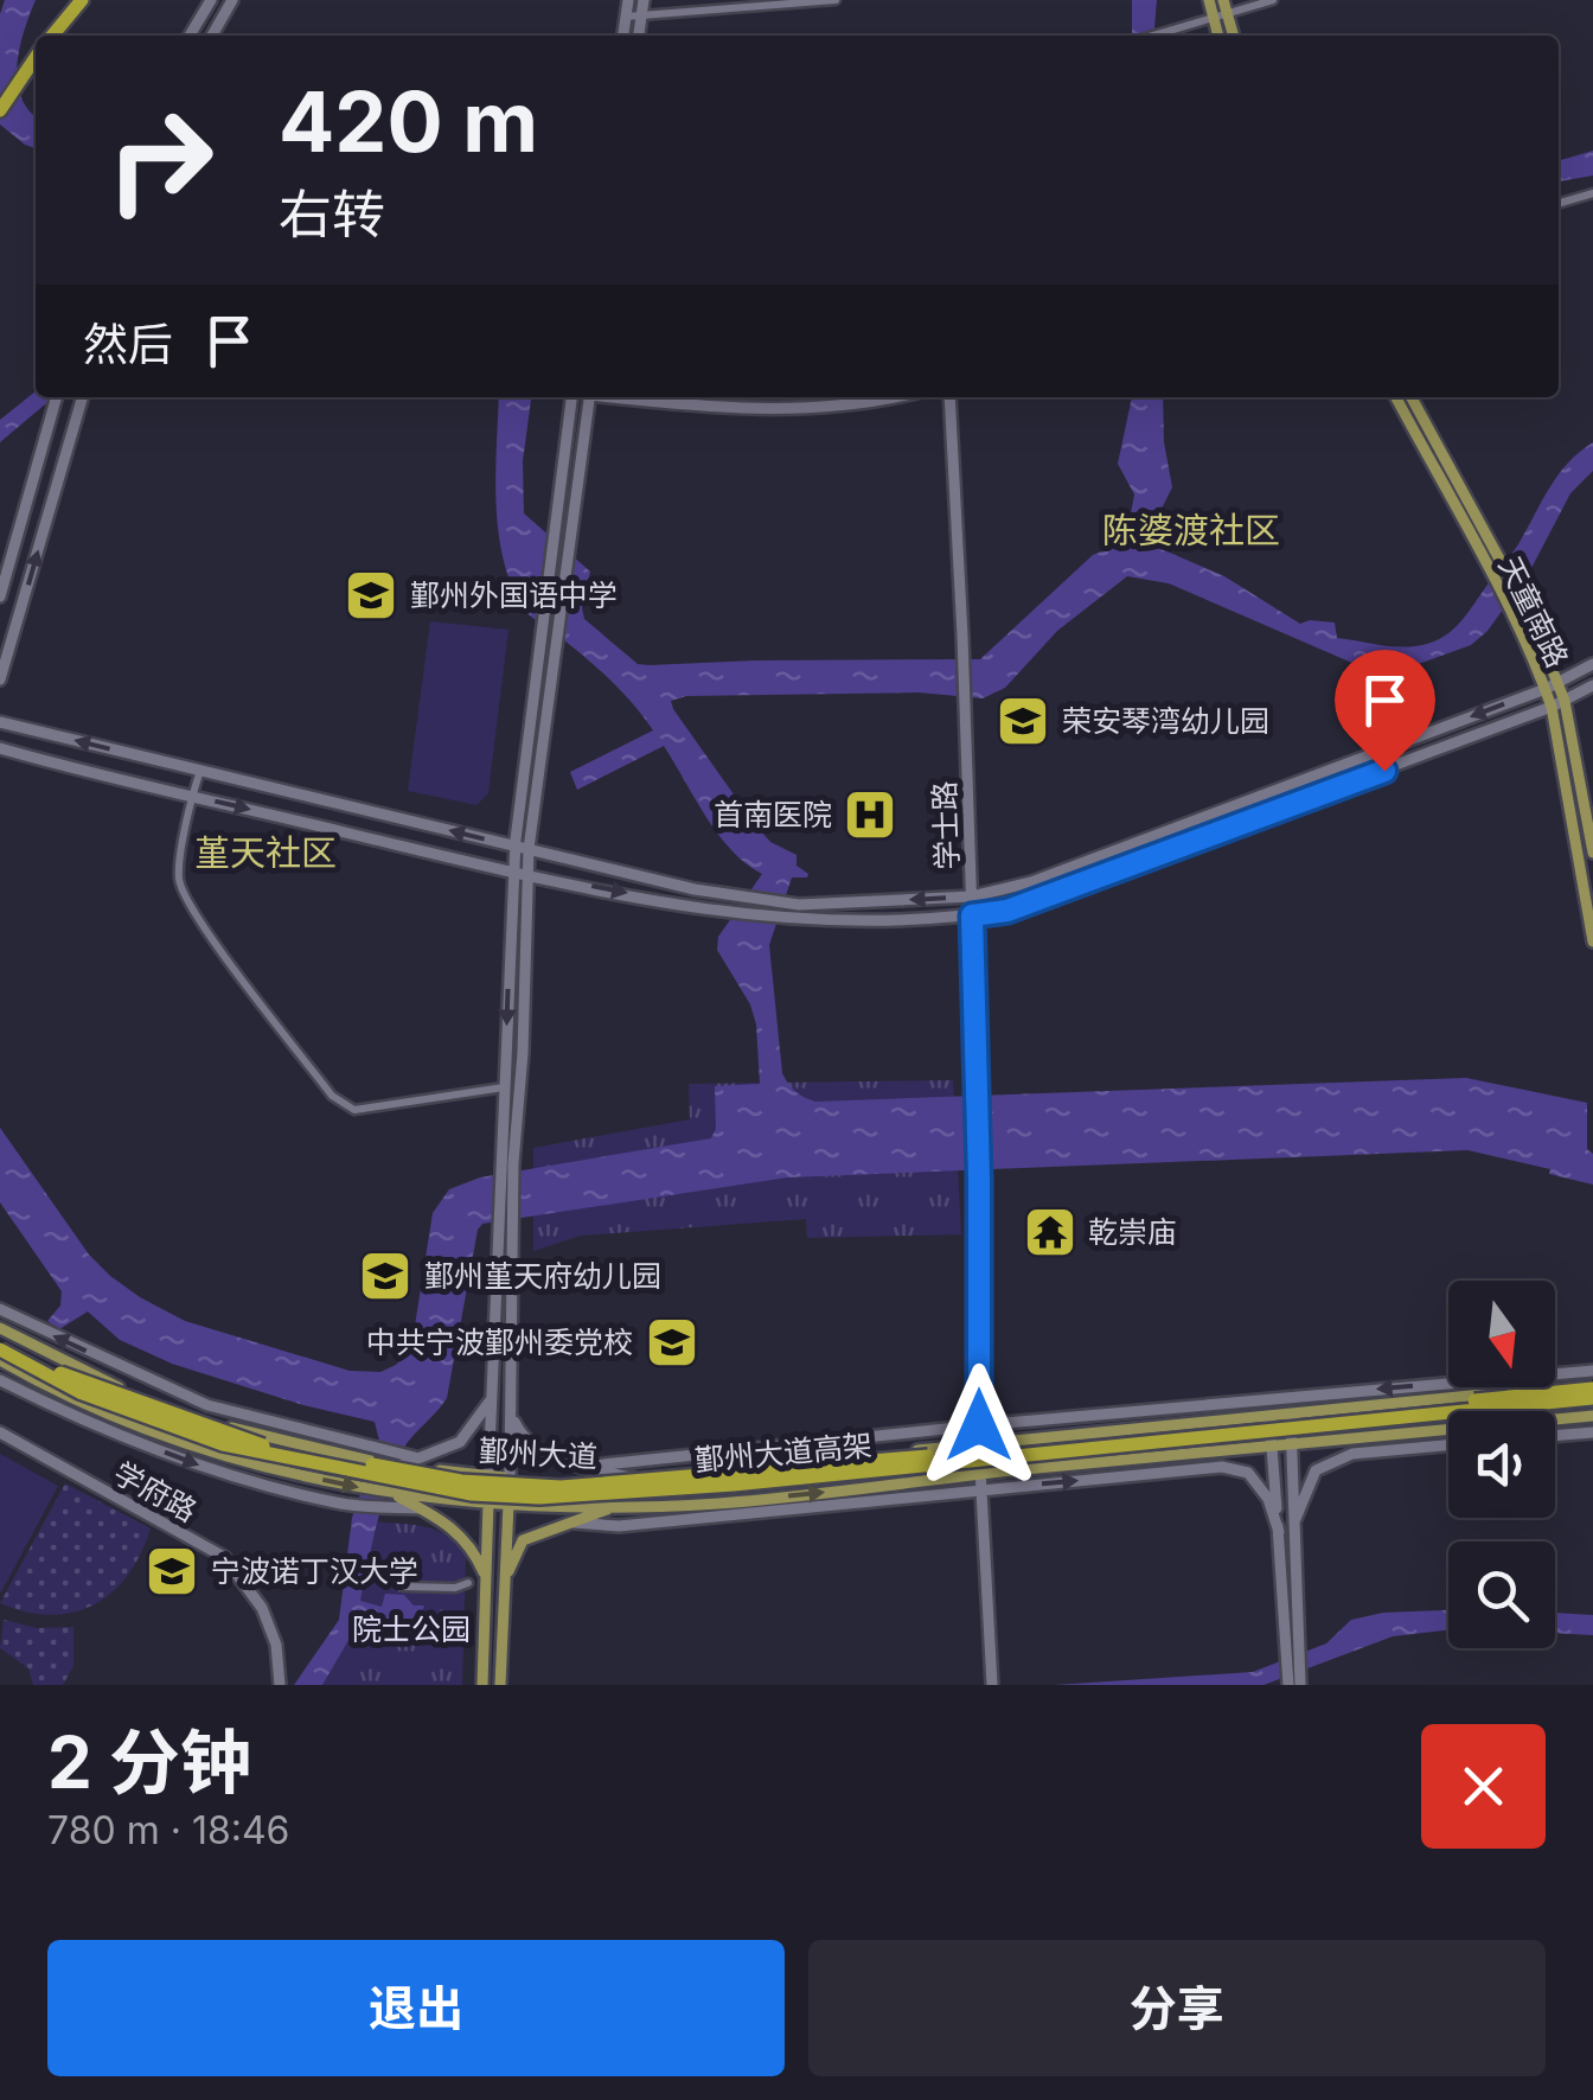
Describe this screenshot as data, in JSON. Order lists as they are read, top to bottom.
{
  "streets": {
    "highway": ["鄞州大道高架"],
    "main road": ["天童南路", "鄞州大道"],
    "street": ["学士路", "学府路"]
  },
  "crossings": [
    ["学士路", "鄞州大道"],
    ["鄞州大道高架", "鄞州大道"]
  ],
  "districts": ["陈婆渡社区", "堇天社区"],
  "parks": ["院士公园"],
  "places": {
    "school or university": [
      "鄞州外国语中学",
      "荣安琴湾幼儿园",
      "鄞州堇天府幼儿园",
      "中共宁波鄞州委党校",
      "宁波诺丁汉大学"
    ],
    "hospital": ["首南医院"],
    "temple": ["乾崇庙"]
  },
  "north": "bottom",
  "page": {
    "turn": ["420 m", "右转"],
    "then": "然后",
    "heading": ["2 分钟", "780 m · 18:46"],
    "buttons": ["退出", "分享"]
  }
}
